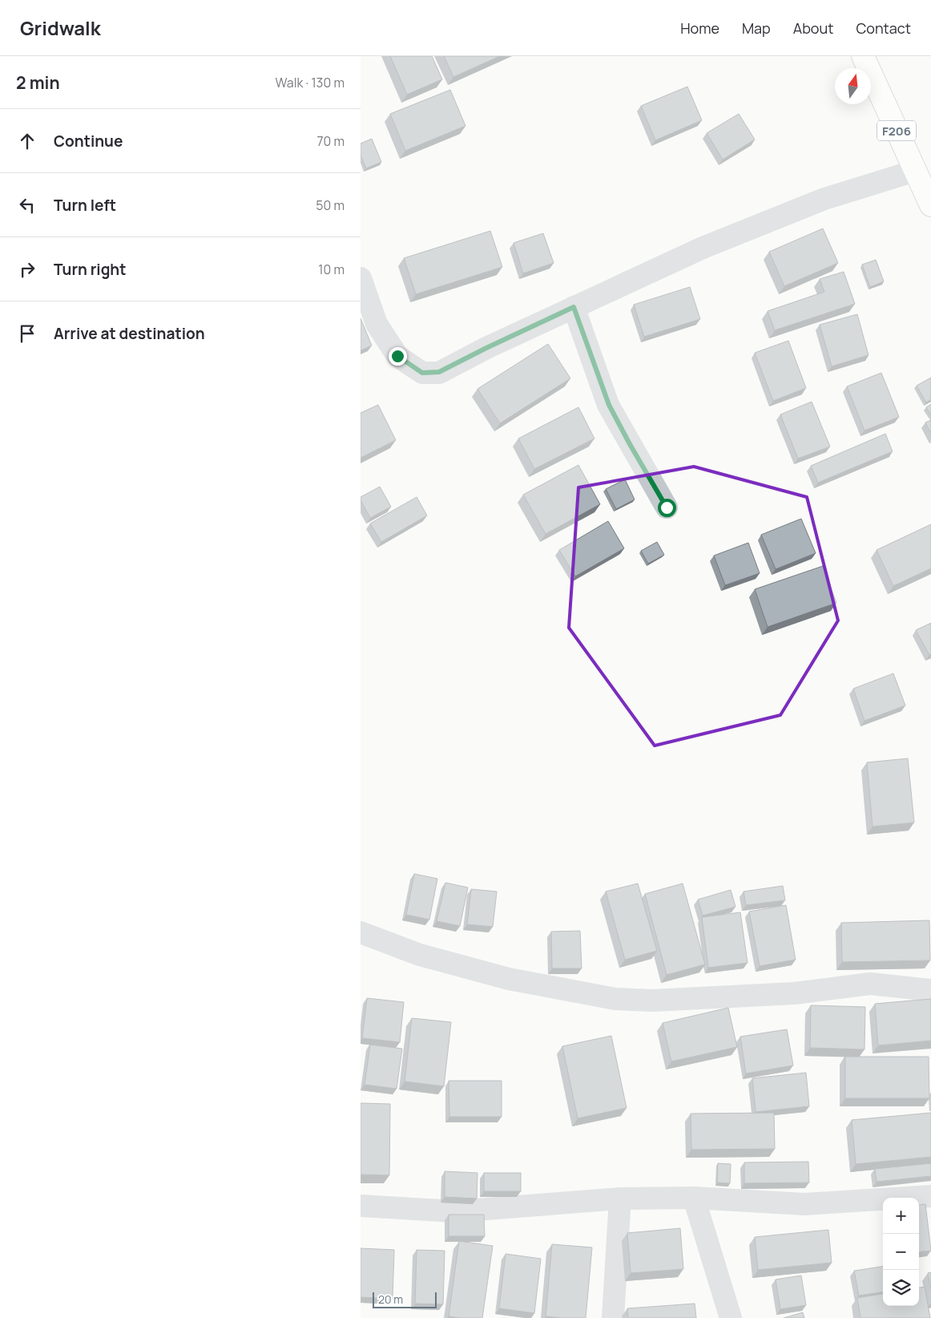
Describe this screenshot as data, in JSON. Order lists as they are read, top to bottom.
{
  "streets": {
    "main road": ["F206"]
  },
  "scale_bar": "20 m",
  "north": "top",
  "page": {
    "header": "Gridwalk",
    "nav": [
      "Home",
      "Map",
      "About",
      "Contact"
    ],
    "heading": ["2 min", "Walk · 130 m"],
    "list": [
      ["Continue", "70 m"],
      ["Turn left", "50 m"],
      ["Turn right", "10 m"],
      "Arrive at destination"
    ],
    "map_buttons": ["+", "−"],
    "scale": "20 m"
  }
}
